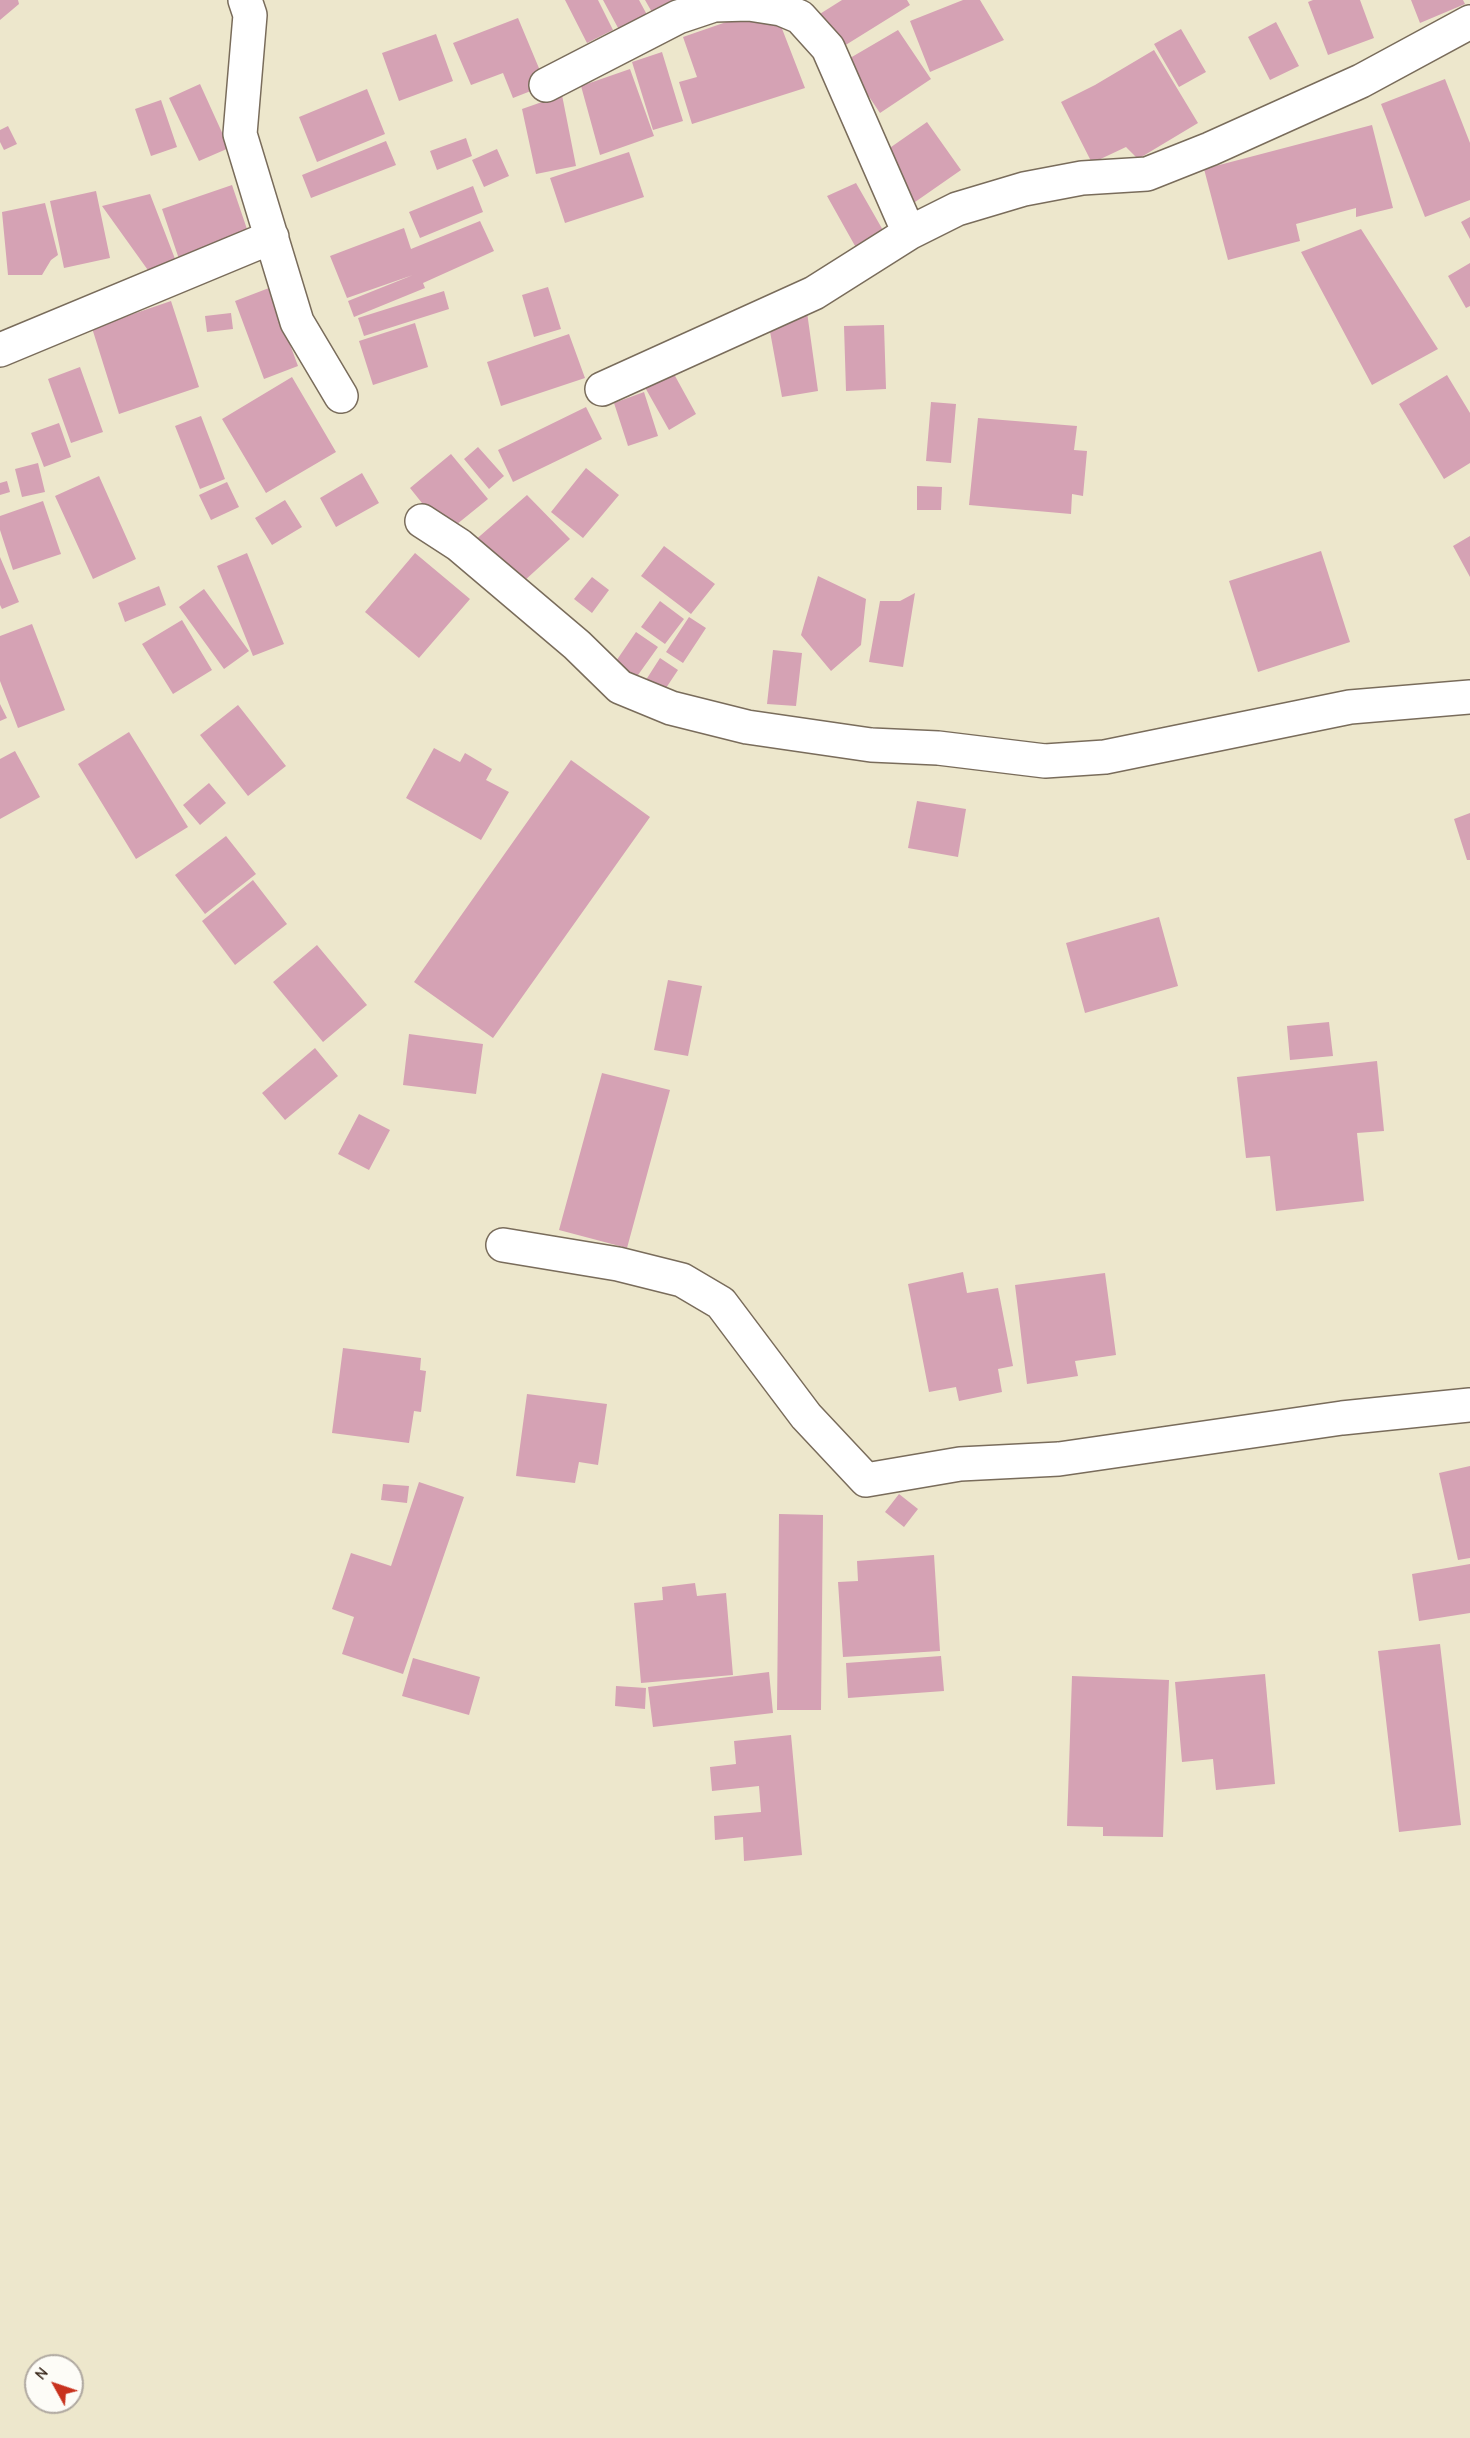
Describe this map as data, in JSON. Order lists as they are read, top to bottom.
{
  "north": "top left"
}
